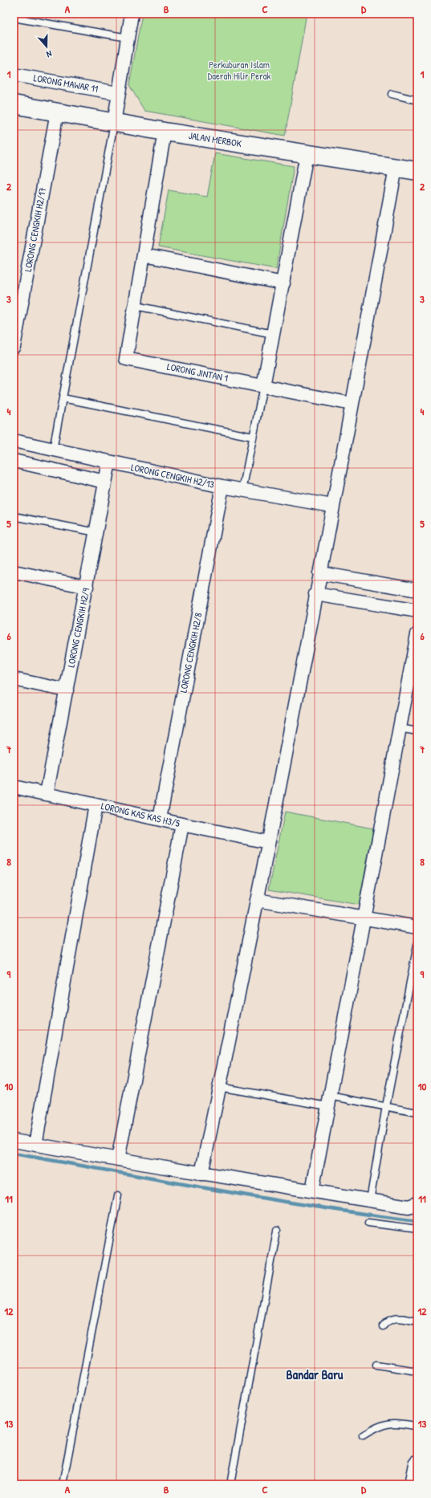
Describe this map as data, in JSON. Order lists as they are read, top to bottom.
{
  "streets": {
    "street": [
      "LORONG MAWAR 11",
      "JALAN MERBOK",
      "LORONG CENGKIH H2/17",
      "LORONG JINTAN 1",
      "LORONG CENGKIH H2/13",
      "LORONG CENGKIH H2/9",
      "LORONG CENGKIH H2/8",
      "LORONG KAS KAS H3/5"
    ]
  },
  "crossings": [
    ["JALAN MERBOK", "LORONG CENGKIH H2/17"],
    ["JALAN MERBOK", "LORONG JINTAN 1"],
    ["LORONG CENGKIH H2/13", "LORONG CENGKIH H2/9"],
    ["LORONG CENGKIH H2/13", "LORONG CENGKIH H2/8"],
    ["LORONG CENGKIH H2/9", "LORONG KAS KAS H3/5"],
    ["LORONG CENGKIH H2/8", "LORONG KAS KAS H3/5"]
  ],
  "districts": ["Bandar Baru"],
  "parks": ["Perkuburan Islam Daerah Hilir Perak"],
  "north": "bottom",
  "grid": {
    "columns": [
      "A",
      "B",
      "C",
      "D"
    ],
    "rows": [
      "1",
      "2",
      "3",
      "4",
      "5",
      "6",
      "7",
      "8",
      "9",
      "10",
      "11",
      "12",
      "13"
    ]
  }
}
